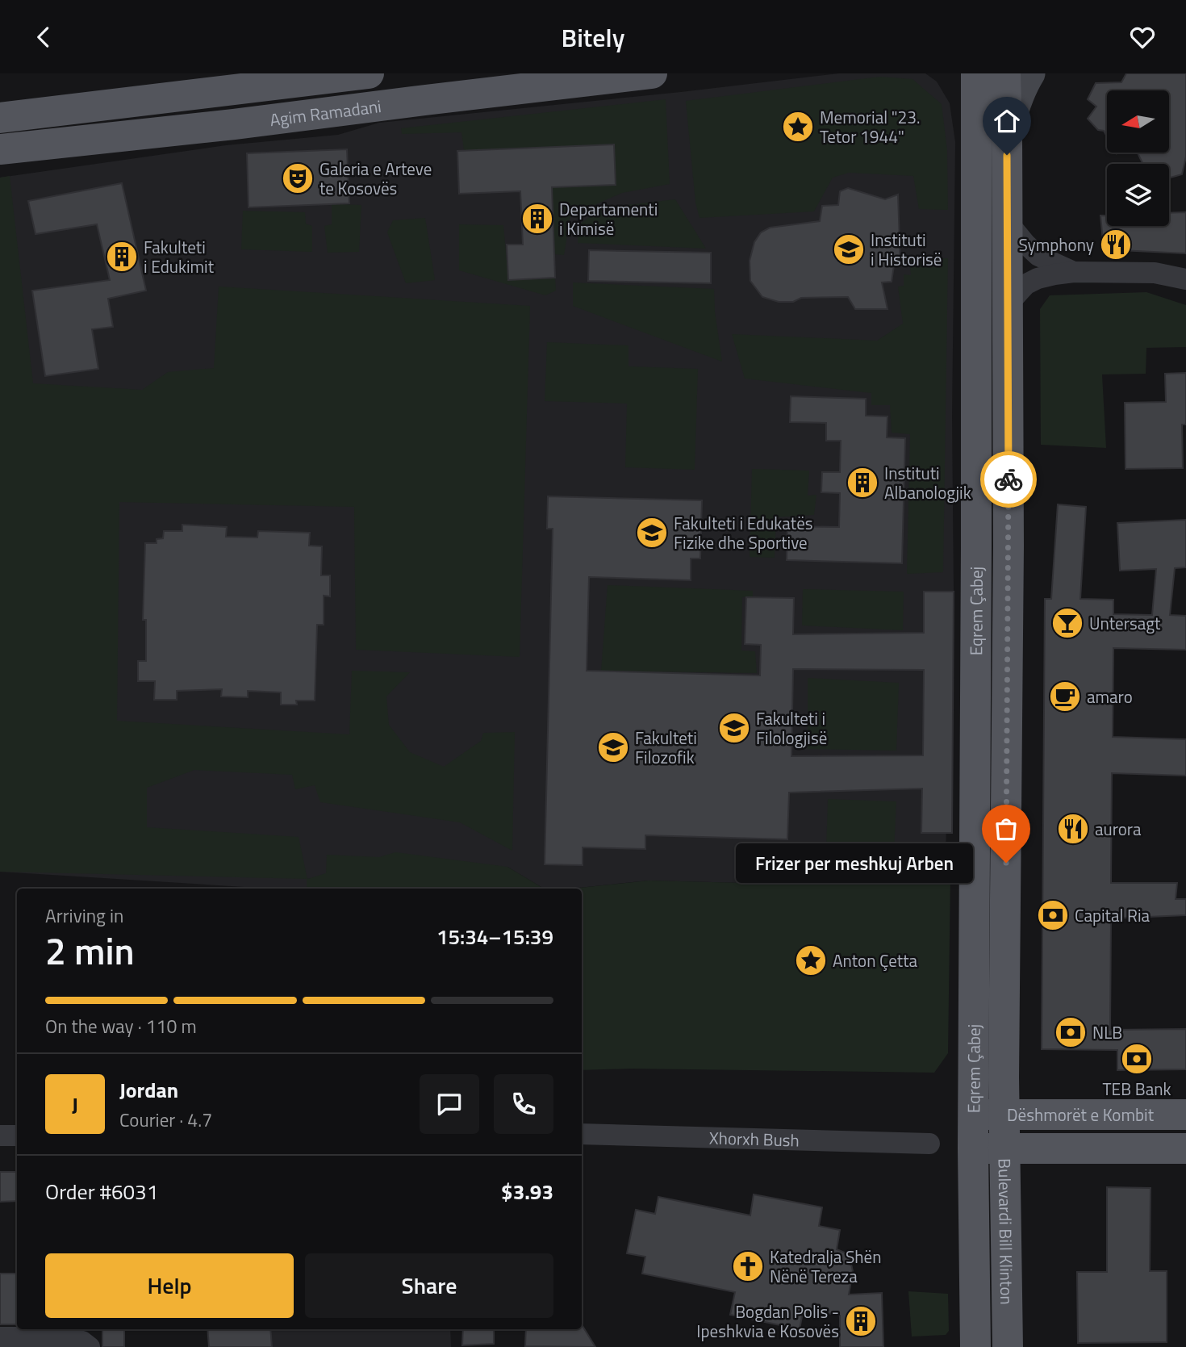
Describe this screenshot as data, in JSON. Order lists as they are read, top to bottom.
{
  "streets": {
    "main road": [
      "Agim Ramadani",
      "Eqrem Çabej",
      "Dëshmorët e Kombit",
      "Bulevardi Bill Klinton"
    ],
    "street": ["Xhorxh Bush"]
  },
  "crossings": [
    ["Eqrem Çabej", "Dëshmorët e Kombit"],
    ["Eqrem Çabej", "Bulevardi Bill Klinton"],
    ["Dëshmorët e Kombit", "Bulevardi Bill Klinton"]
  ],
  "places": {
    "place": ["Memorial \"23. Tetor 1944\"", "Anton Çetta"],
    "theatre": ["Galeria e Arteve te Kosovës"],
    "building": [
      "Departamenti i Kimisë",
      "Fakulteti i Edukimit",
      "Instituti Albanologjik",
      "Bogdan Polis - Ipeshkvia e Kosovës"
    ],
    "restaurant": ["Symphony", "aurora"],
    "school or university": [
      "Instituti i Historisë",
      "Fakulteti i Edukatës Fizike dhe Sportive",
      "Fakulteti i Filologjisë",
      "Fakulteti Filozofik"
    ],
    "bar": ["Untersagt"],
    "cafe": ["amaro"],
    "other": ["Frizer per meshkuj Arben"],
    "bank": ["Capital Ria", "NLB", "TEB Bank"],
    "church": ["Katedralja Shën Nënë Tereza"]
  },
  "north": "left",
  "page": {
    "header": "Bitely",
    "bubble": "Frizer per meshkuj Arben",
    "heading": ["2 min", "Arriving in", "15:34–15:39"],
    "panel": [
      "Jordan",
      "Courier · 4.7",
      "Order #6031",
      "$3.93"
    ],
    "bar": "On the way · 110 m",
    "round": "J",
    "buttons": ["Help", "Share"]
  }
}
